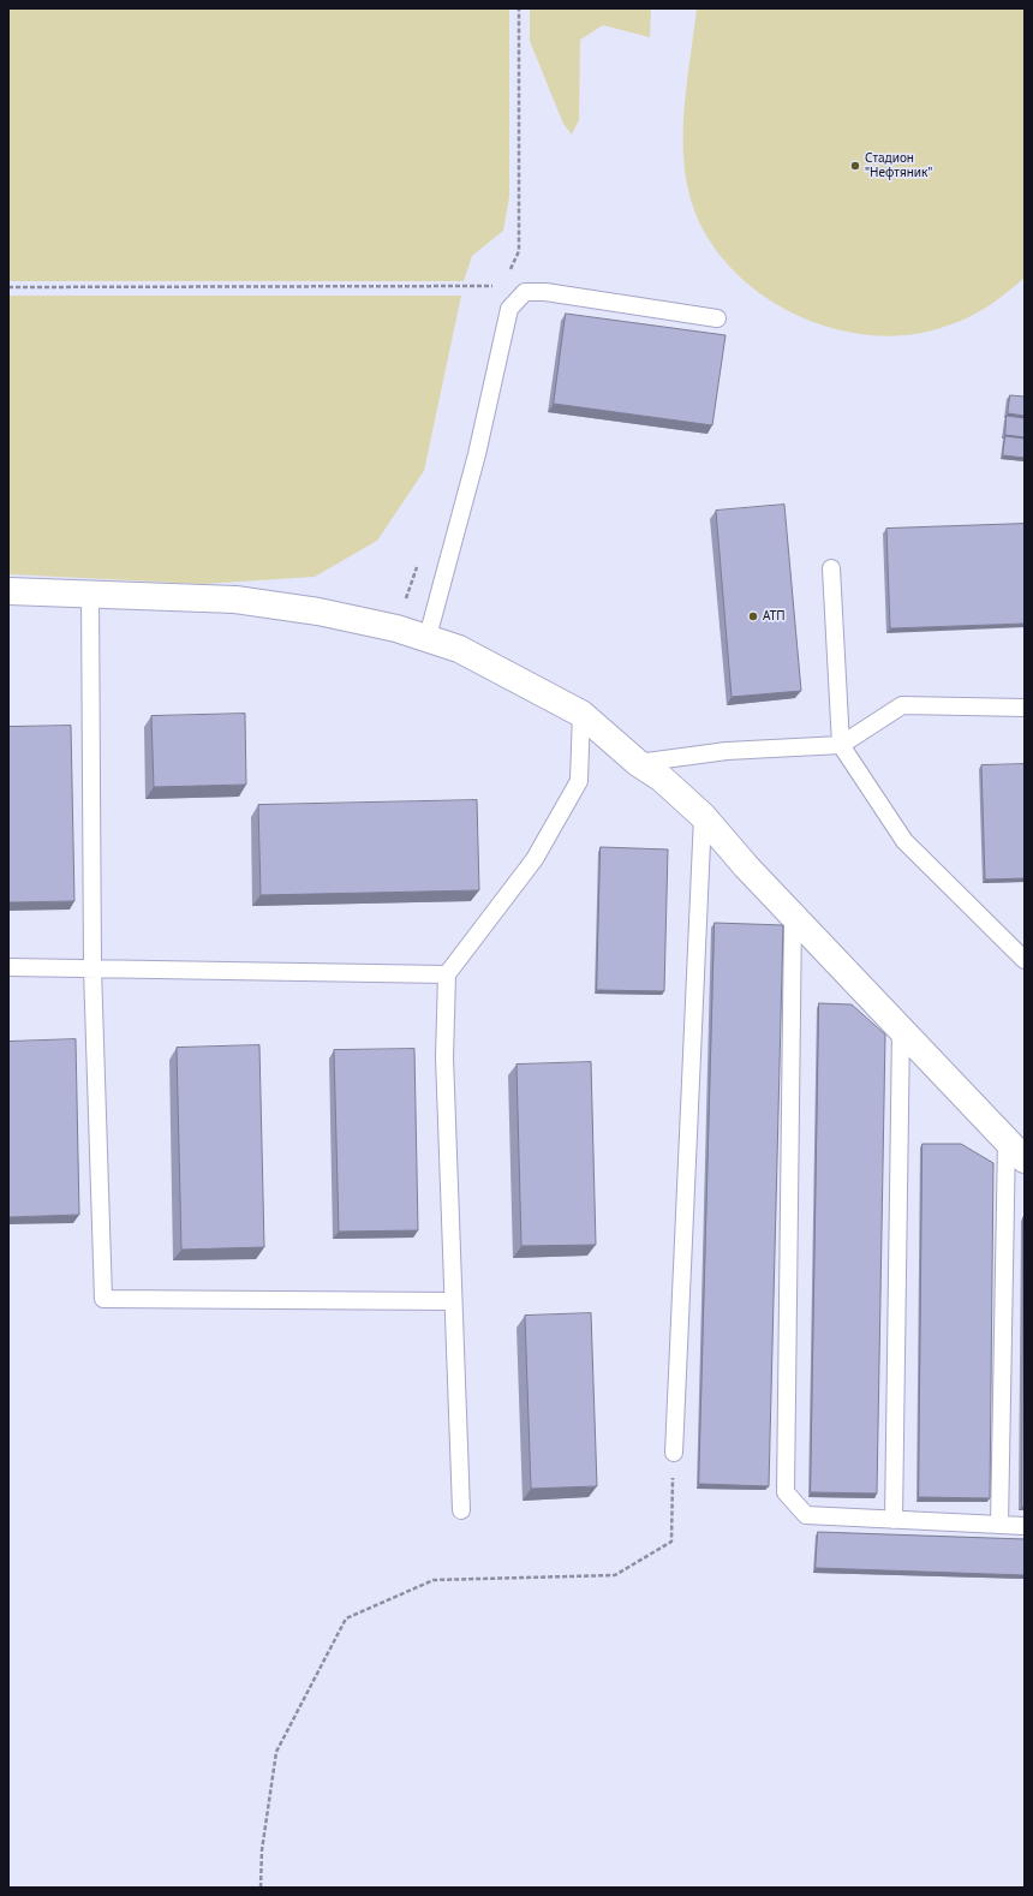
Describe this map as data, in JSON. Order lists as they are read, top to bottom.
{
  "places": ["Стадион \"Нефтяник\"", "АТП"]
}
